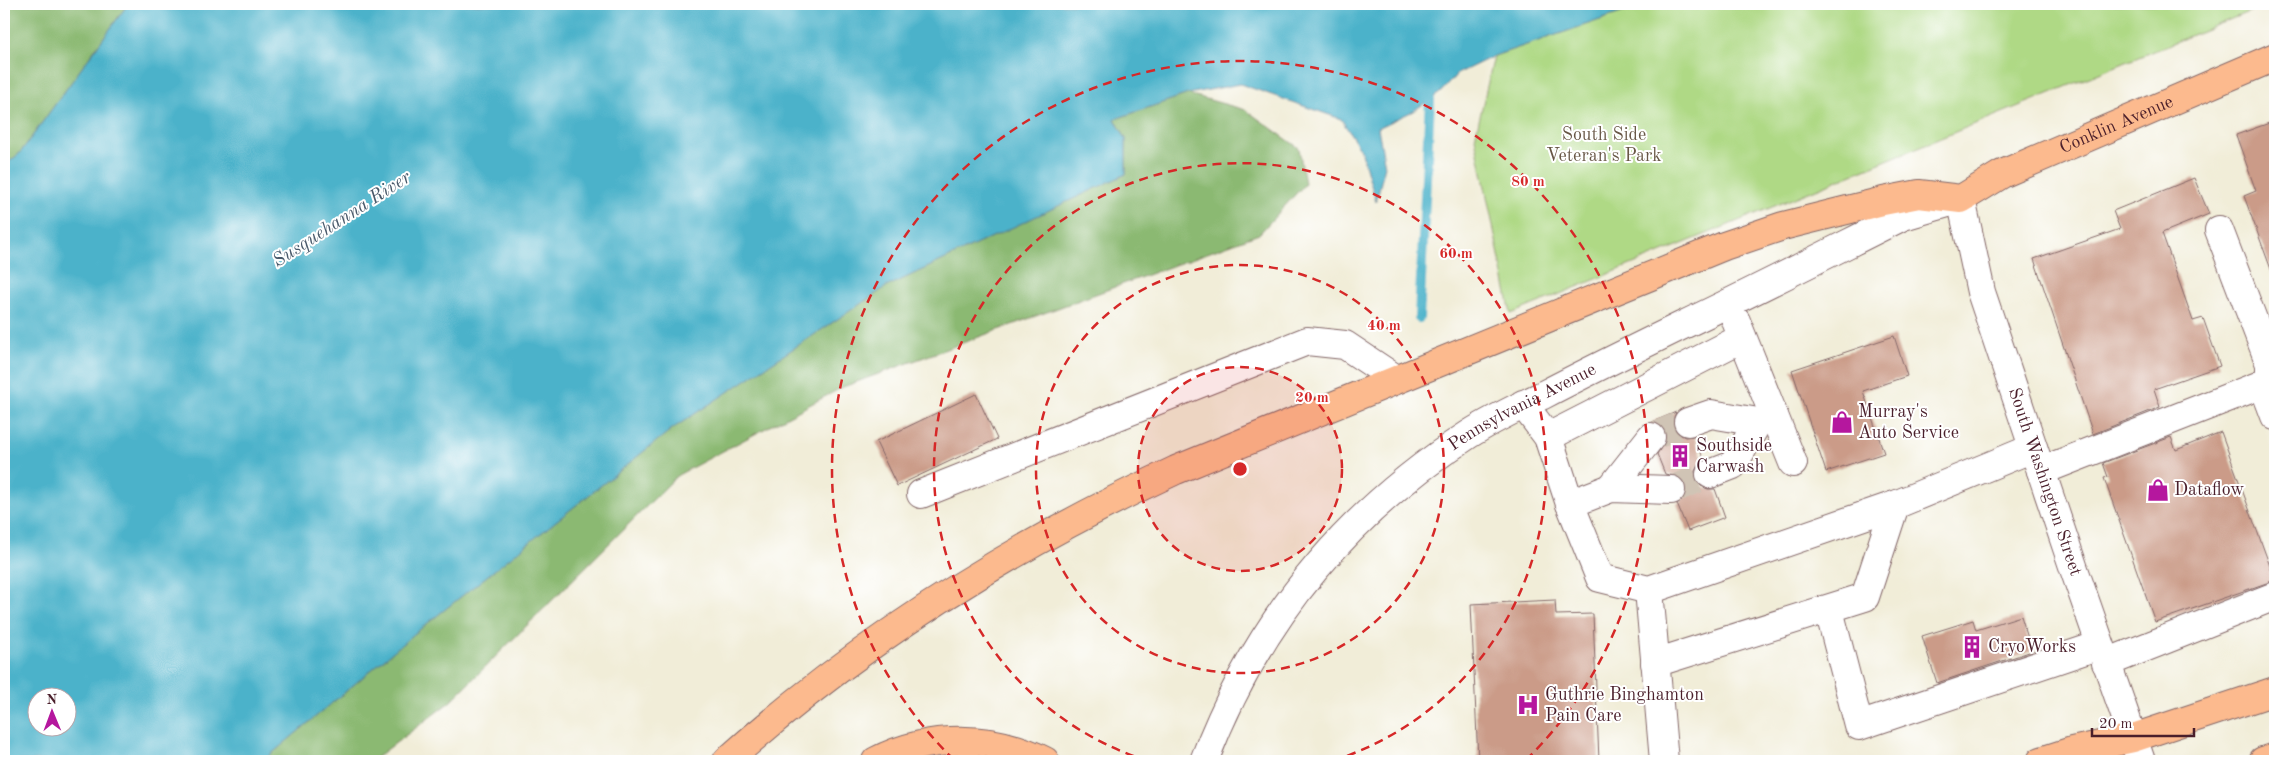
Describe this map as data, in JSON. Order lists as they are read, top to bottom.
{
  "streets": {
    "main road": ["Conklin Avenue"],
    "street": ["Pennsylvania Avenue", "South Washington Street"]
  },
  "crossings": [
    ["Conklin Avenue", "Pennsylvania Avenue"],
    ["Conklin Avenue", "South Washington Street"],
    ["Pennsylvania Avenue", "South Washington Street"]
  ],
  "water": ["Susquehanna River"],
  "parks": ["South Side Veteran's Park"],
  "places": {
    "shop": ["Murray's Auto Service", "Dataflow"],
    "building": ["Southside Carwash", "CryoWorks"],
    "hospital": ["Guthrie Binghamton Pain Care"]
  },
  "scale_bar": "20 m",
  "north": "top",
  "rings": [
    "80 m",
    "60 m",
    "40 m",
    "20 m"
  ]
}
